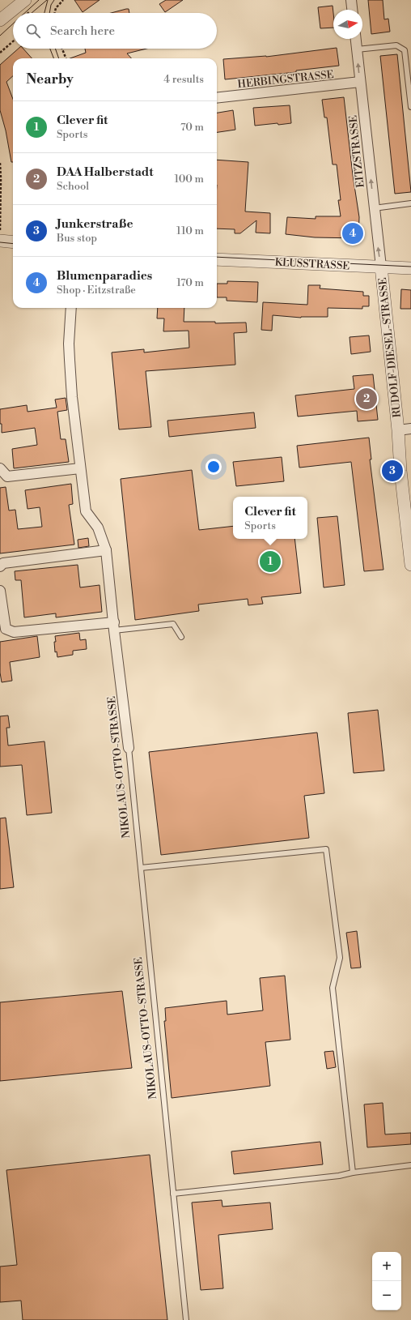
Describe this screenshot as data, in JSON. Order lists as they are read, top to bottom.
{
  "streets": {
    "street": [
      "HERBINGSTRASSE",
      "EITZSTRASSE",
      "KLUSSTRASSE",
      "RUDOLF-DIESEL-STRASSE",
      "NIKOLAUS-OTTO-STRASSE"
    ]
  },
  "crossings": [
    ["HERBINGSTRASSE", "EITZSTRASSE"],
    ["EITZSTRASSE", "KLUSSTRASSE"],
    ["EITZSTRASSE", "RUDOLF-DIESEL-STRASSE"],
    ["KLUSSTRASSE", "RUDOLF-DIESEL-STRASSE"]
  ],
  "one_way": ["EITZSTRASSE"],
  "north": "right",
  "page": {
    "search": "Search here",
    "heading": ["Nearby", "4 results"],
    "list": [
      {
        "mark": "1",
        "name": "Clever fit",
        "note": "Sports",
        "value": "70 m"
      },
      {
        "mark": "2",
        "name": "DAA Halberstadt",
        "note": "School",
        "value": "100 m"
      },
      {
        "mark": "3",
        "name": "Junkerstraße",
        "note": "Bus stop",
        "value": "110 m"
      },
      {
        "mark": "4",
        "name": "Blumenparadies",
        "note": "Shop · Eitzstraße",
        "value": "170 m"
      }
    ],
    "pins": [
      "4",
      "2",
      "3",
      "1"
    ],
    "popup": ["Clever fit", "Sports"],
    "map_buttons": ["+", "−"]
  }
}
